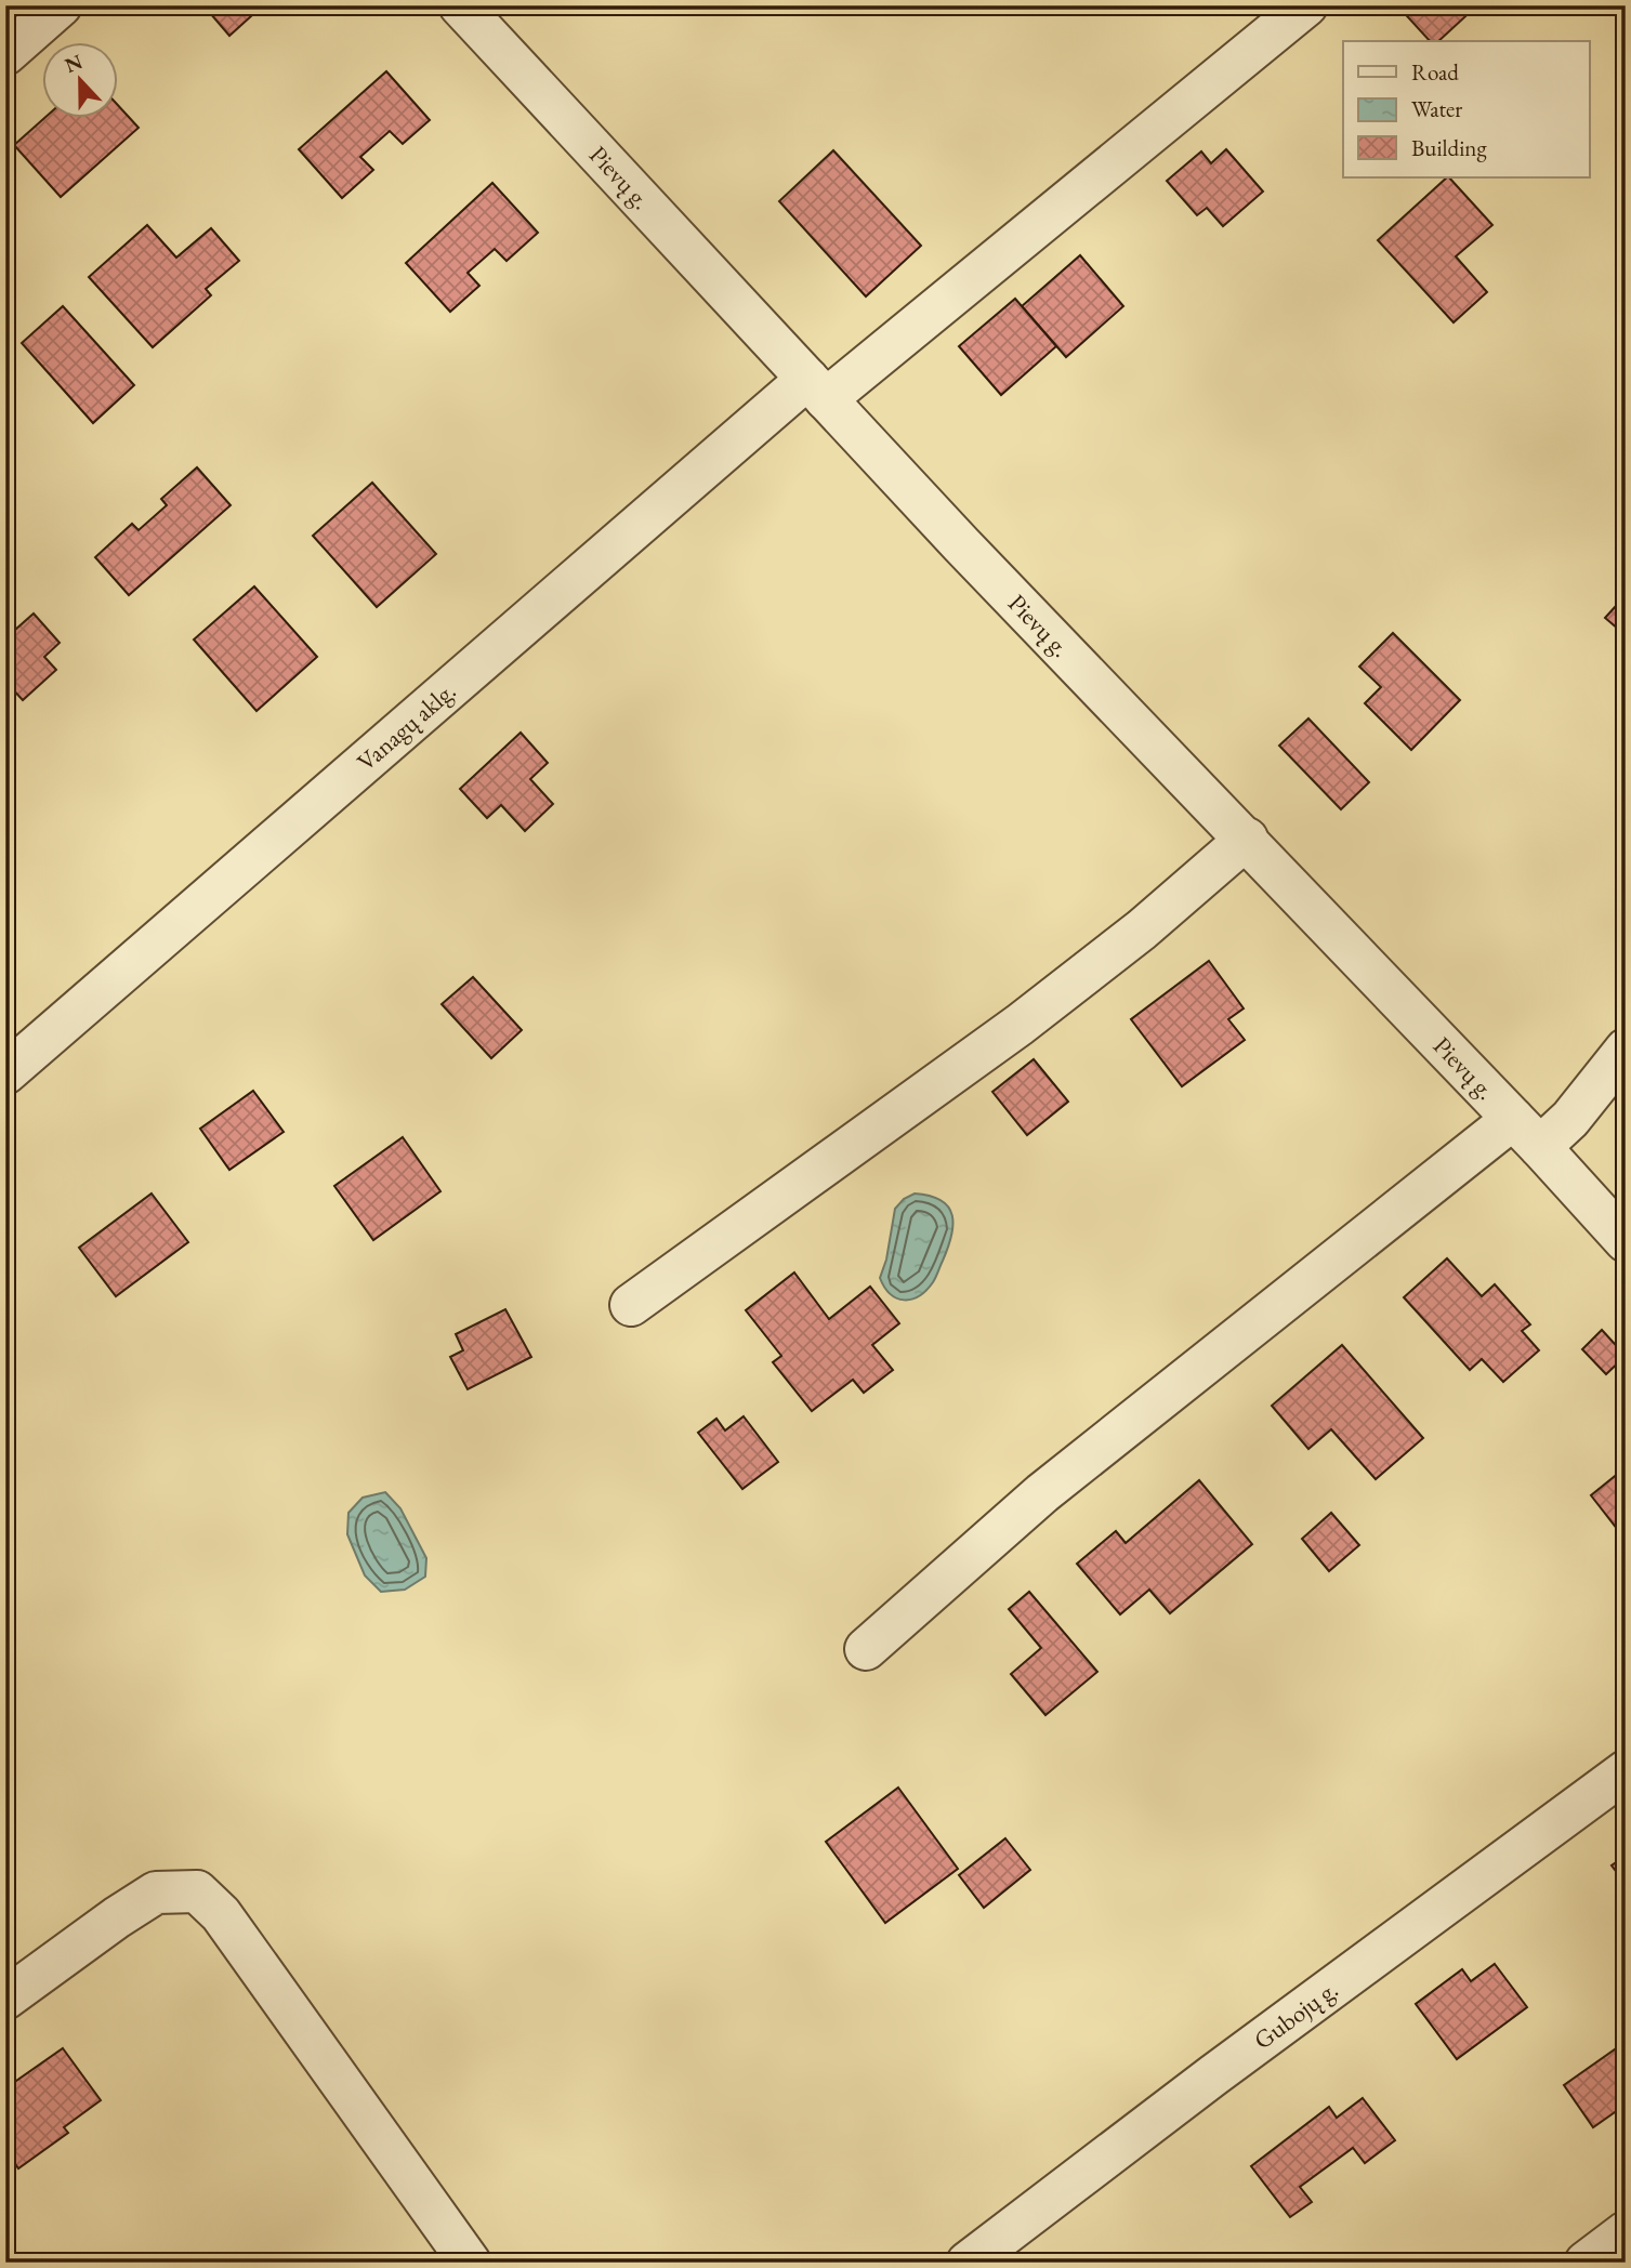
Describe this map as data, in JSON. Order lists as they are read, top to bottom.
{
  "streets": {
    "street": ["Pievų g.", "Vanagų aklg.", "Gubojų g."]
  },
  "crossings": [
    ["Pievų g.", "Vanagų aklg."]
  ],
  "legend": ["Road", "Water", "Building"],
  "north": "top"
}
